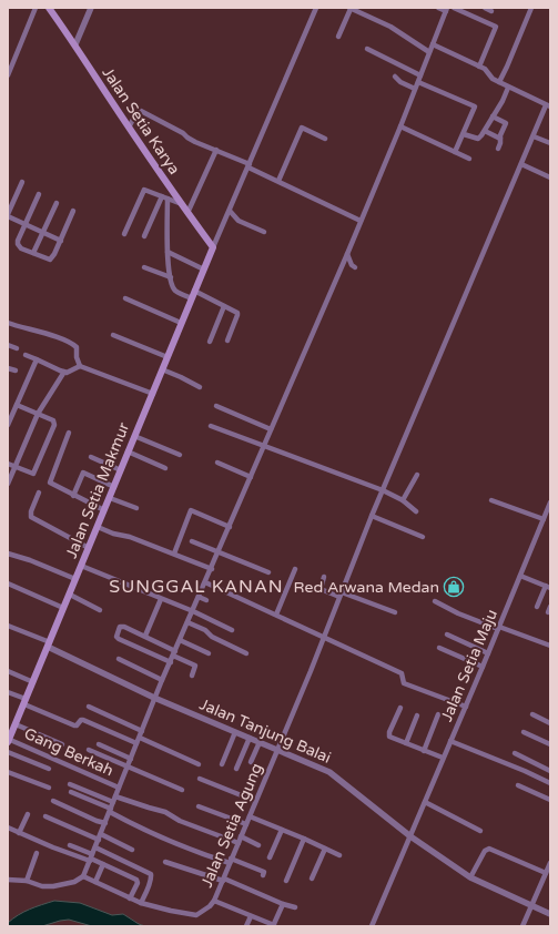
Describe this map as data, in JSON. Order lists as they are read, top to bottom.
{
  "streets": {
    "main road": ["Jalan Setia Karya", "Jalan Setia Makmur"],
    "street": [
      "Jalan Setia Maju",
      "Jalan Tanjung Balai",
      "Gang Berkah",
      "Jalan Setia Agung"
    ]
  },
  "crossings": [
    ["Jalan Setia Karya", "Jalan Setia Makmur"],
    ["Jalan Setia Makmur", "Jalan Tanjung Balai"],
    ["Jalan Setia Makmur", "Gang Berkah"],
    ["Jalan Setia Maju", "Jalan Tanjung Balai"],
    ["Jalan Tanjung Balai", "Jalan Setia Agung"]
  ],
  "districts": ["SUNGGAL KANAN"],
  "places": {
    "shop": ["Red Arwana Medan"]
  }
}
